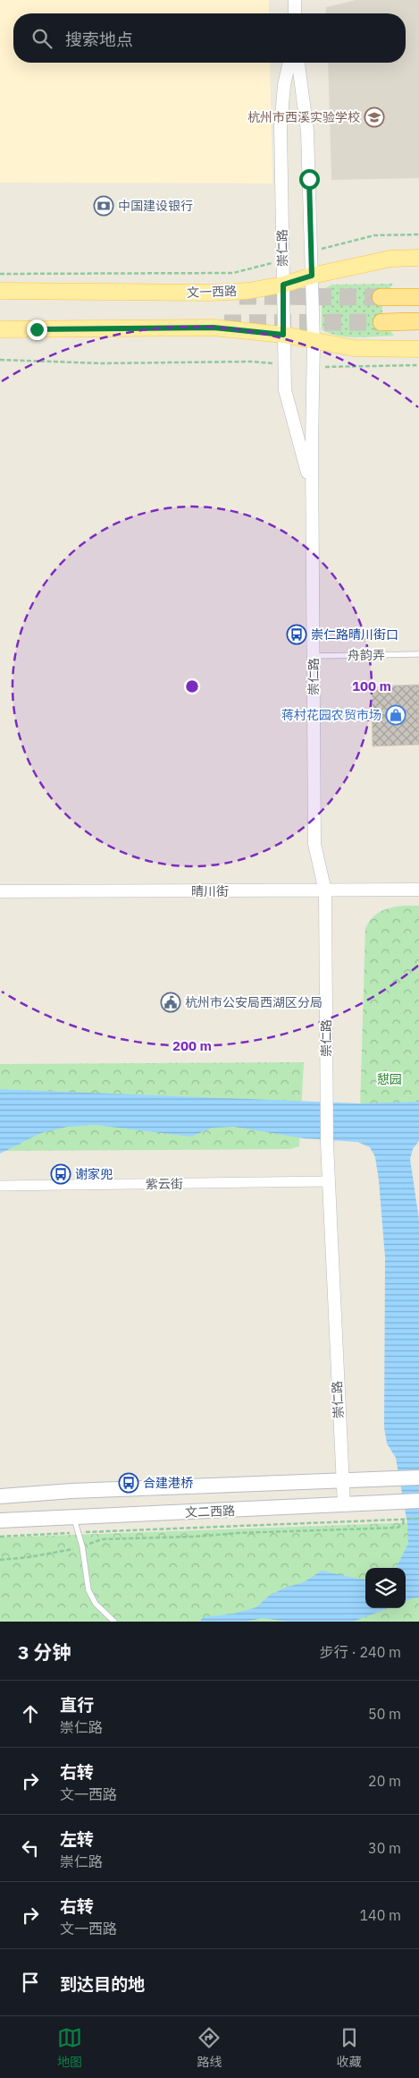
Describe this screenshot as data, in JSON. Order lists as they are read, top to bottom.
{
  "streets": {
    "main road": ["文一西路", "文二西路"],
    "street": ["崇仁路", "晴川街", "紫云街"],
    "lane": ["舟韵弄"]
  },
  "crossings": [
    ["崇仁路", "文一西路"],
    ["崇仁路", "舟韵弄"],
    ["崇仁路", "晴川街"],
    ["崇仁路", "紫云街"],
    ["崇仁路", "文二西路"]
  ],
  "parks": ["憇园"],
  "places": {
    "school or university": ["杭州市西溪实验学校"],
    "bank": ["中国建设银行"],
    "bus stop": ["崇仁路晴川街口", "谢家兜", "合建港桥"],
    "shop": ["蒋村花园农贸市场"],
    "public building": ["杭州市公安局西湖区分局"]
  },
  "page": {
    "search": "搜索地点",
    "heading": ["3 分钟", "步行 · 240 m"],
    "list": [
      ["直行", "崇仁路", "50 m"],
      ["右转", "文一西路", "20 m"],
      ["左转", "崇仁路", "30 m"],
      ["右转", "文一西路", "140 m"],
      "到达目的地"
    ],
    "nav": ["地图", "路线", "收藏"]
  },
  "rings": ["100 m", "200 m"]
}
